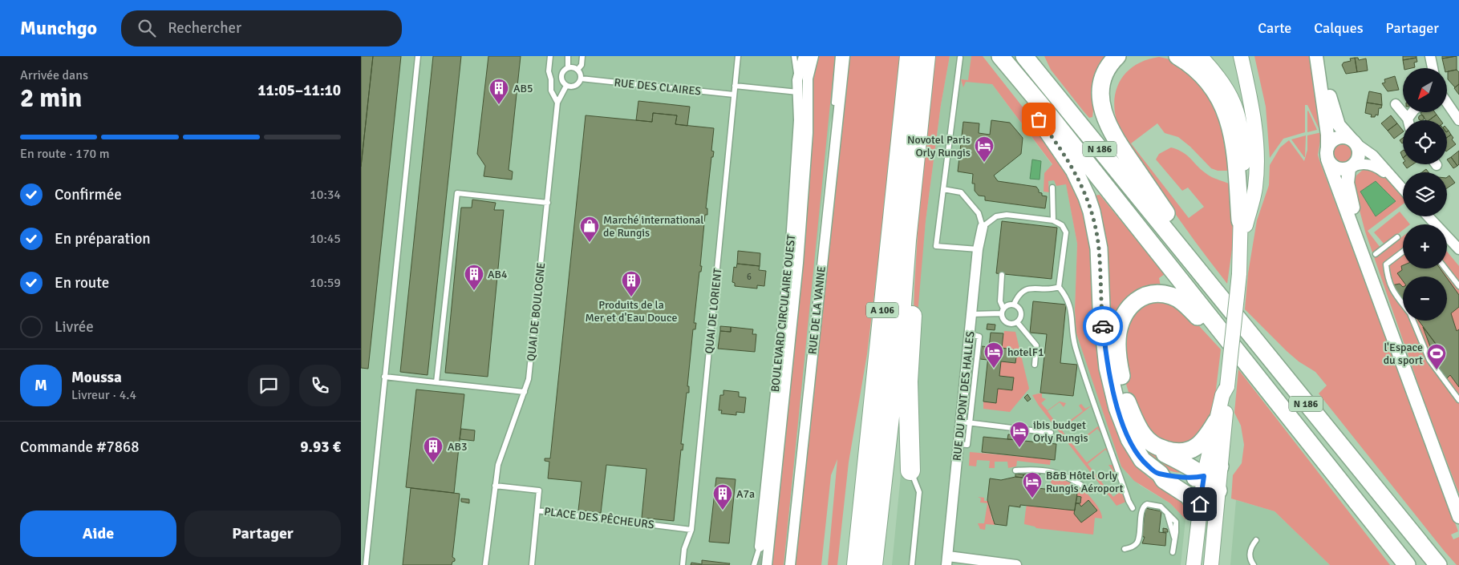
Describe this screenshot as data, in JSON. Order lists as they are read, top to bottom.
{
  "streets": {
    "highway": ["N 186", "A 106"],
    "street": ["RUE DE LA VANNE", "BOULEVARD CIRCULAIRE OUEST", "RUE DU PONT DES HALLES"],
    "lane": [
      "RUE DES CLAIRES",
      "QUAI DE LORIENT",
      "QUAI DE BOULOGNE",
      "PLACE DES PÊCHEURS"
    ]
  },
  "crossings": [
    ["RUE DES CLAIRES", "QUAI DE LORIENT"],
    ["QUAI DE LORIENT", "PLACE DES PÊCHEURS"]
  ],
  "places": {
    "building": [
      "AB5",
      "AB4",
      "Produits de la Mer et d'Eau Douce",
      "AB3",
      "A7a"
    ],
    "hotel": [
      "Novotel Paris Orly Rungis",
      "hotelF1",
      "ibis budget Orly Rungis",
      "B&B Hôtel Orly Rungis Aéroport"
    ],
    "shop": ["Marché international de Rungis"],
    "sports": ["l'Espace du sport"]
  },
  "house_numbers": ["6"],
  "north": "bottom left",
  "page": {
    "header": "Munchgo",
    "search": "Rechercher",
    "nav": ["Carte", "Calques", "Partager"],
    "heading": ["2 min", "Arrivée dans", "11:05–11:10"],
    "panel": [
      "Moussa",
      "Livreur · 4.4",
      "Commande #7868",
      "9.93 €"
    ],
    "map_buttons": ["+", "−"],
    "bar": "En route · 170 m",
    "list": [
      ["Confirmée", "10:34"],
      ["En préparation", "10:45"],
      ["En route", "10:59"],
      "Livrée"
    ],
    "round": "M",
    "buttons": ["Aide", "Partager"]
  }
}
